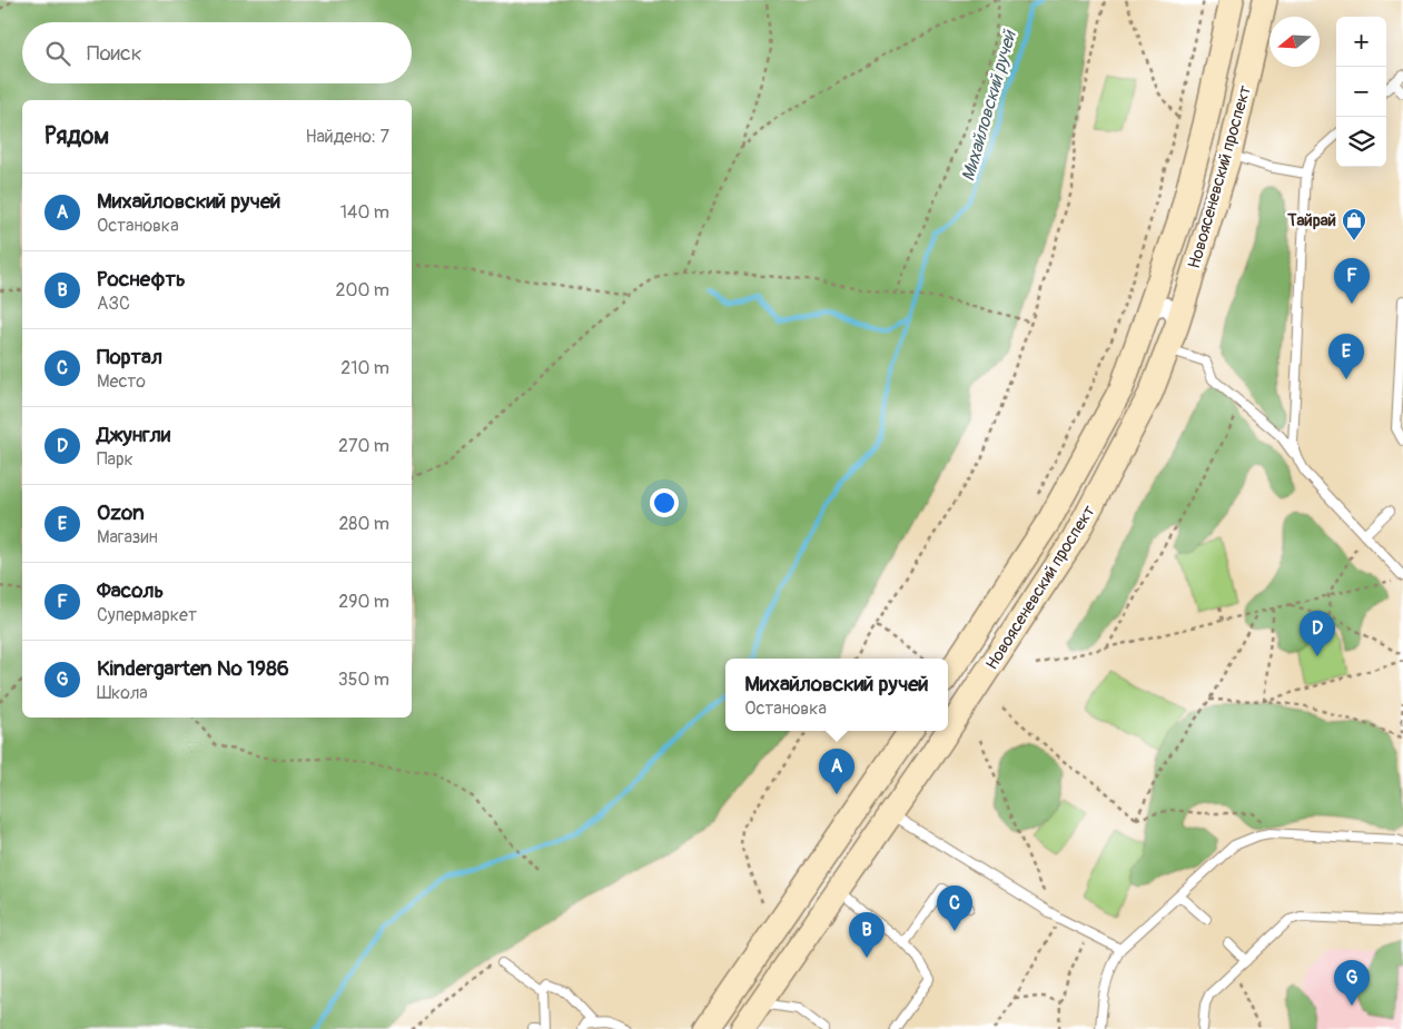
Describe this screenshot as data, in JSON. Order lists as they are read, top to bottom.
{
  "streets": {
    "main road": ["Новоясеневский проспект"]
  },
  "water": ["Михайловский ручей"],
  "places": {
    "shop": ["Тайрай"]
  },
  "north": "left",
  "page": {
    "map_buttons": ["+", "−"],
    "search": "Поиск",
    "heading": ["Рядом", "Найдено: 7"],
    "list": [
      {
        "mark": "A",
        "name": "Михайловский ручей",
        "note": "Остановка",
        "value": "140 m"
      },
      {
        "mark": "B",
        "name": "Роснефть",
        "note": "АЗС",
        "value": "200 m"
      },
      {
        "mark": "C",
        "name": "Портал",
        "note": "Место",
        "value": "210 m"
      },
      {
        "mark": "D",
        "name": "Джунгли",
        "note": "Парк",
        "value": "270 m"
      },
      {
        "mark": "E",
        "name": "Ozon",
        "note": "Магазин",
        "value": "280 m"
      },
      {
        "mark": "F",
        "name": "Фасоль",
        "note": "Супермаркет",
        "value": "290 m"
      },
      {
        "mark": "G",
        "name": "Kindergarten № 1986",
        "note": "Школа",
        "value": "350 m"
      }
    ],
    "pins": [
      "F",
      "E",
      "D",
      "A",
      "C",
      "B",
      "G"
    ],
    "popup": ["Михайловский ручей", "Остановка"]
  }
}
